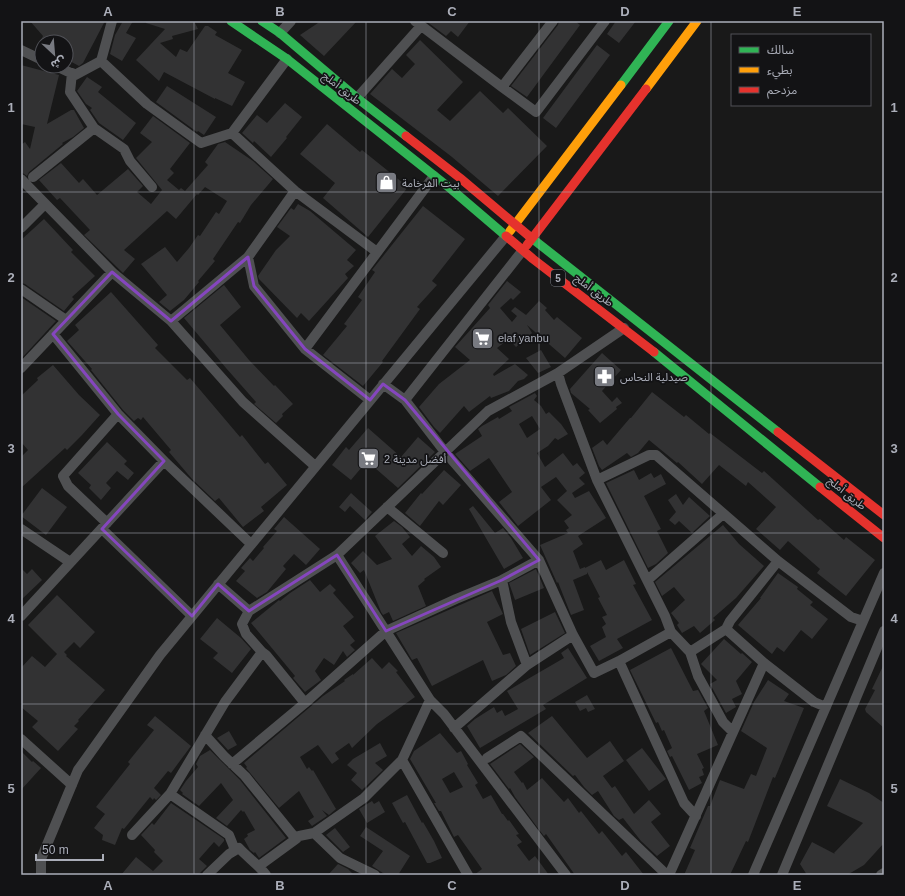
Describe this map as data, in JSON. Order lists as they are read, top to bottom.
{
  "streets": {
    "main road": ["طريق أملج", "5"]
  },
  "places": {
    "shop": ["بيت الفرخامة"],
    "supermarket": ["elaf yanbu", "2 أفضل مدينة"],
    "pharmacy": ["صيدلية النحاس"]
  },
  "legend": ["سالك", "بطيء", "مزدحم"],
  "scale_bar": "50 m",
  "north": "bottom right",
  "grid": {
    "columns": [
      "A",
      "B",
      "C",
      "D",
      "E"
    ],
    "rows": [
      "1",
      "2",
      "3",
      "4",
      "5"
    ]
  }
}
